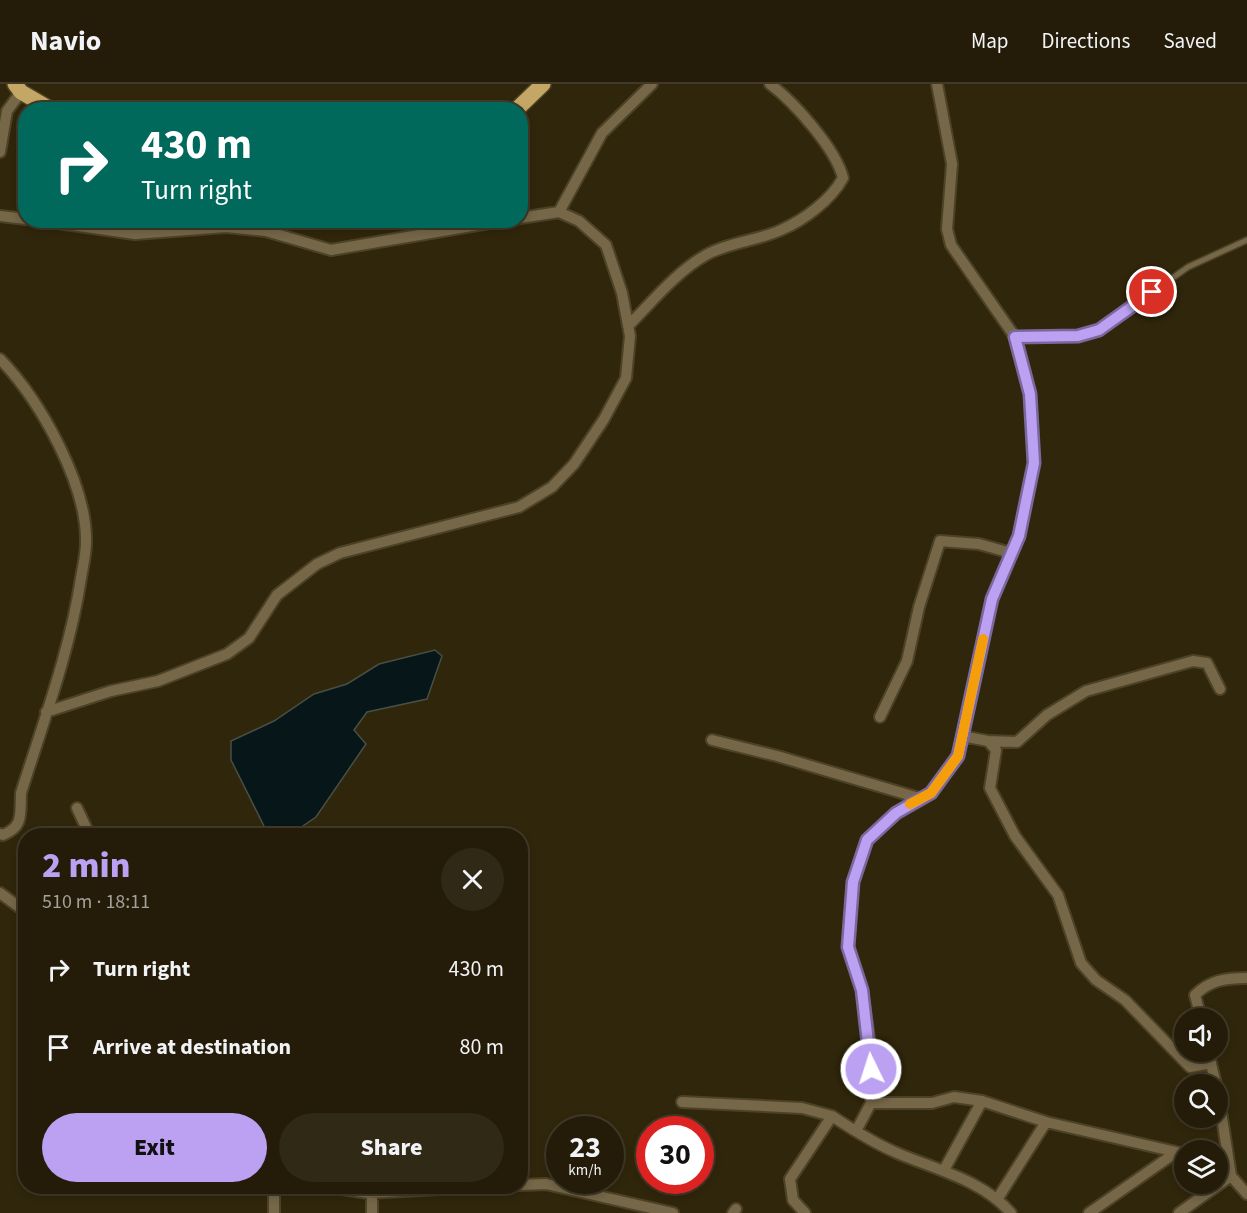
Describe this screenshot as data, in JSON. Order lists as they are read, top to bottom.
{
  "page": {
    "header": "Navio",
    "nav": ["Map", "Directions", "Saved"],
    "turn": ["430 m", "Turn right"],
    "heading": ["2 min", "510 m · 18:11"],
    "list": [
      {
        "name": "Turn right",
        "value": "430 m"
      },
      {
        "name": "Arrive at destination",
        "value": "80 m"
      }
    ],
    "buttons": ["Exit", "Share"],
    "speed": "23 km/h",
    "limit": "30"
  }
}
